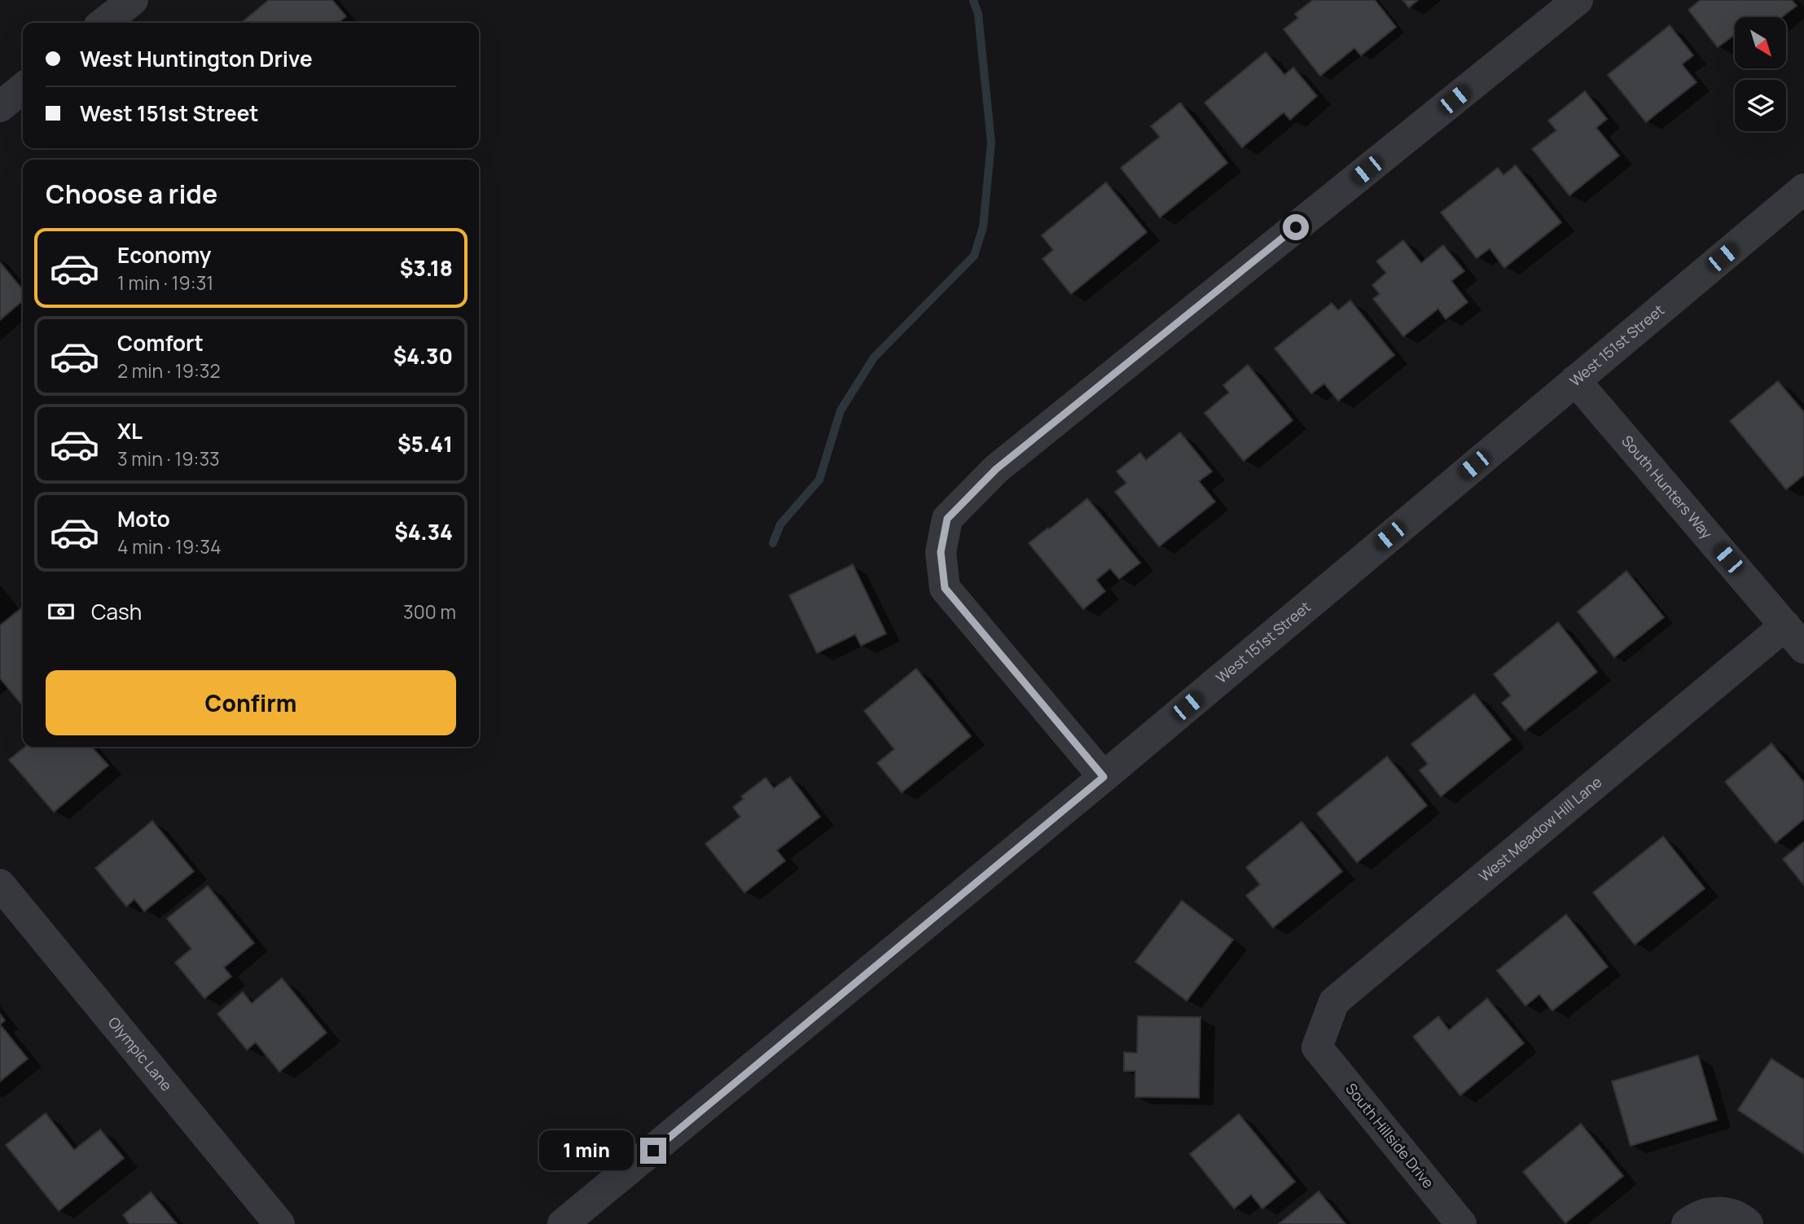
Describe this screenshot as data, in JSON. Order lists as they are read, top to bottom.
{
  "streets": {
    "street": [
      "West 151st Street",
      "South Hunters Way",
      "West Meadow Hill Lane",
      "Olympic Lane",
      "South Hillside Drive"
    ]
  },
  "crossings": [
    ["West 151st Street", "South Hunters Way"],
    ["South Hunters Way", "West Meadow Hill Lane"],
    ["West Meadow Hill Lane", "South Hillside Drive"]
  ],
  "north": "bottom right",
  "page": {
    "banner": ["West Huntington Drive", "West 151st Street"],
    "heading": "Choose a ride",
    "list": [
      {
        "name": "Economy",
        "note": "1 min · 19:31",
        "value": "$3.18"
      },
      {
        "name": "Comfort",
        "note": "2 min · 19:32",
        "value": "$4.30"
      },
      {
        "name": "XL",
        "note": "3 min · 19:33",
        "value": "$5.41"
      },
      {
        "name": "Moto",
        "note": "4 min · 19:34",
        "value": "$4.34"
      }
    ],
    "pay": ["Cash", "300 m"],
    "buttons": "Confirm",
    "bubble": "1 min"
  }
}
